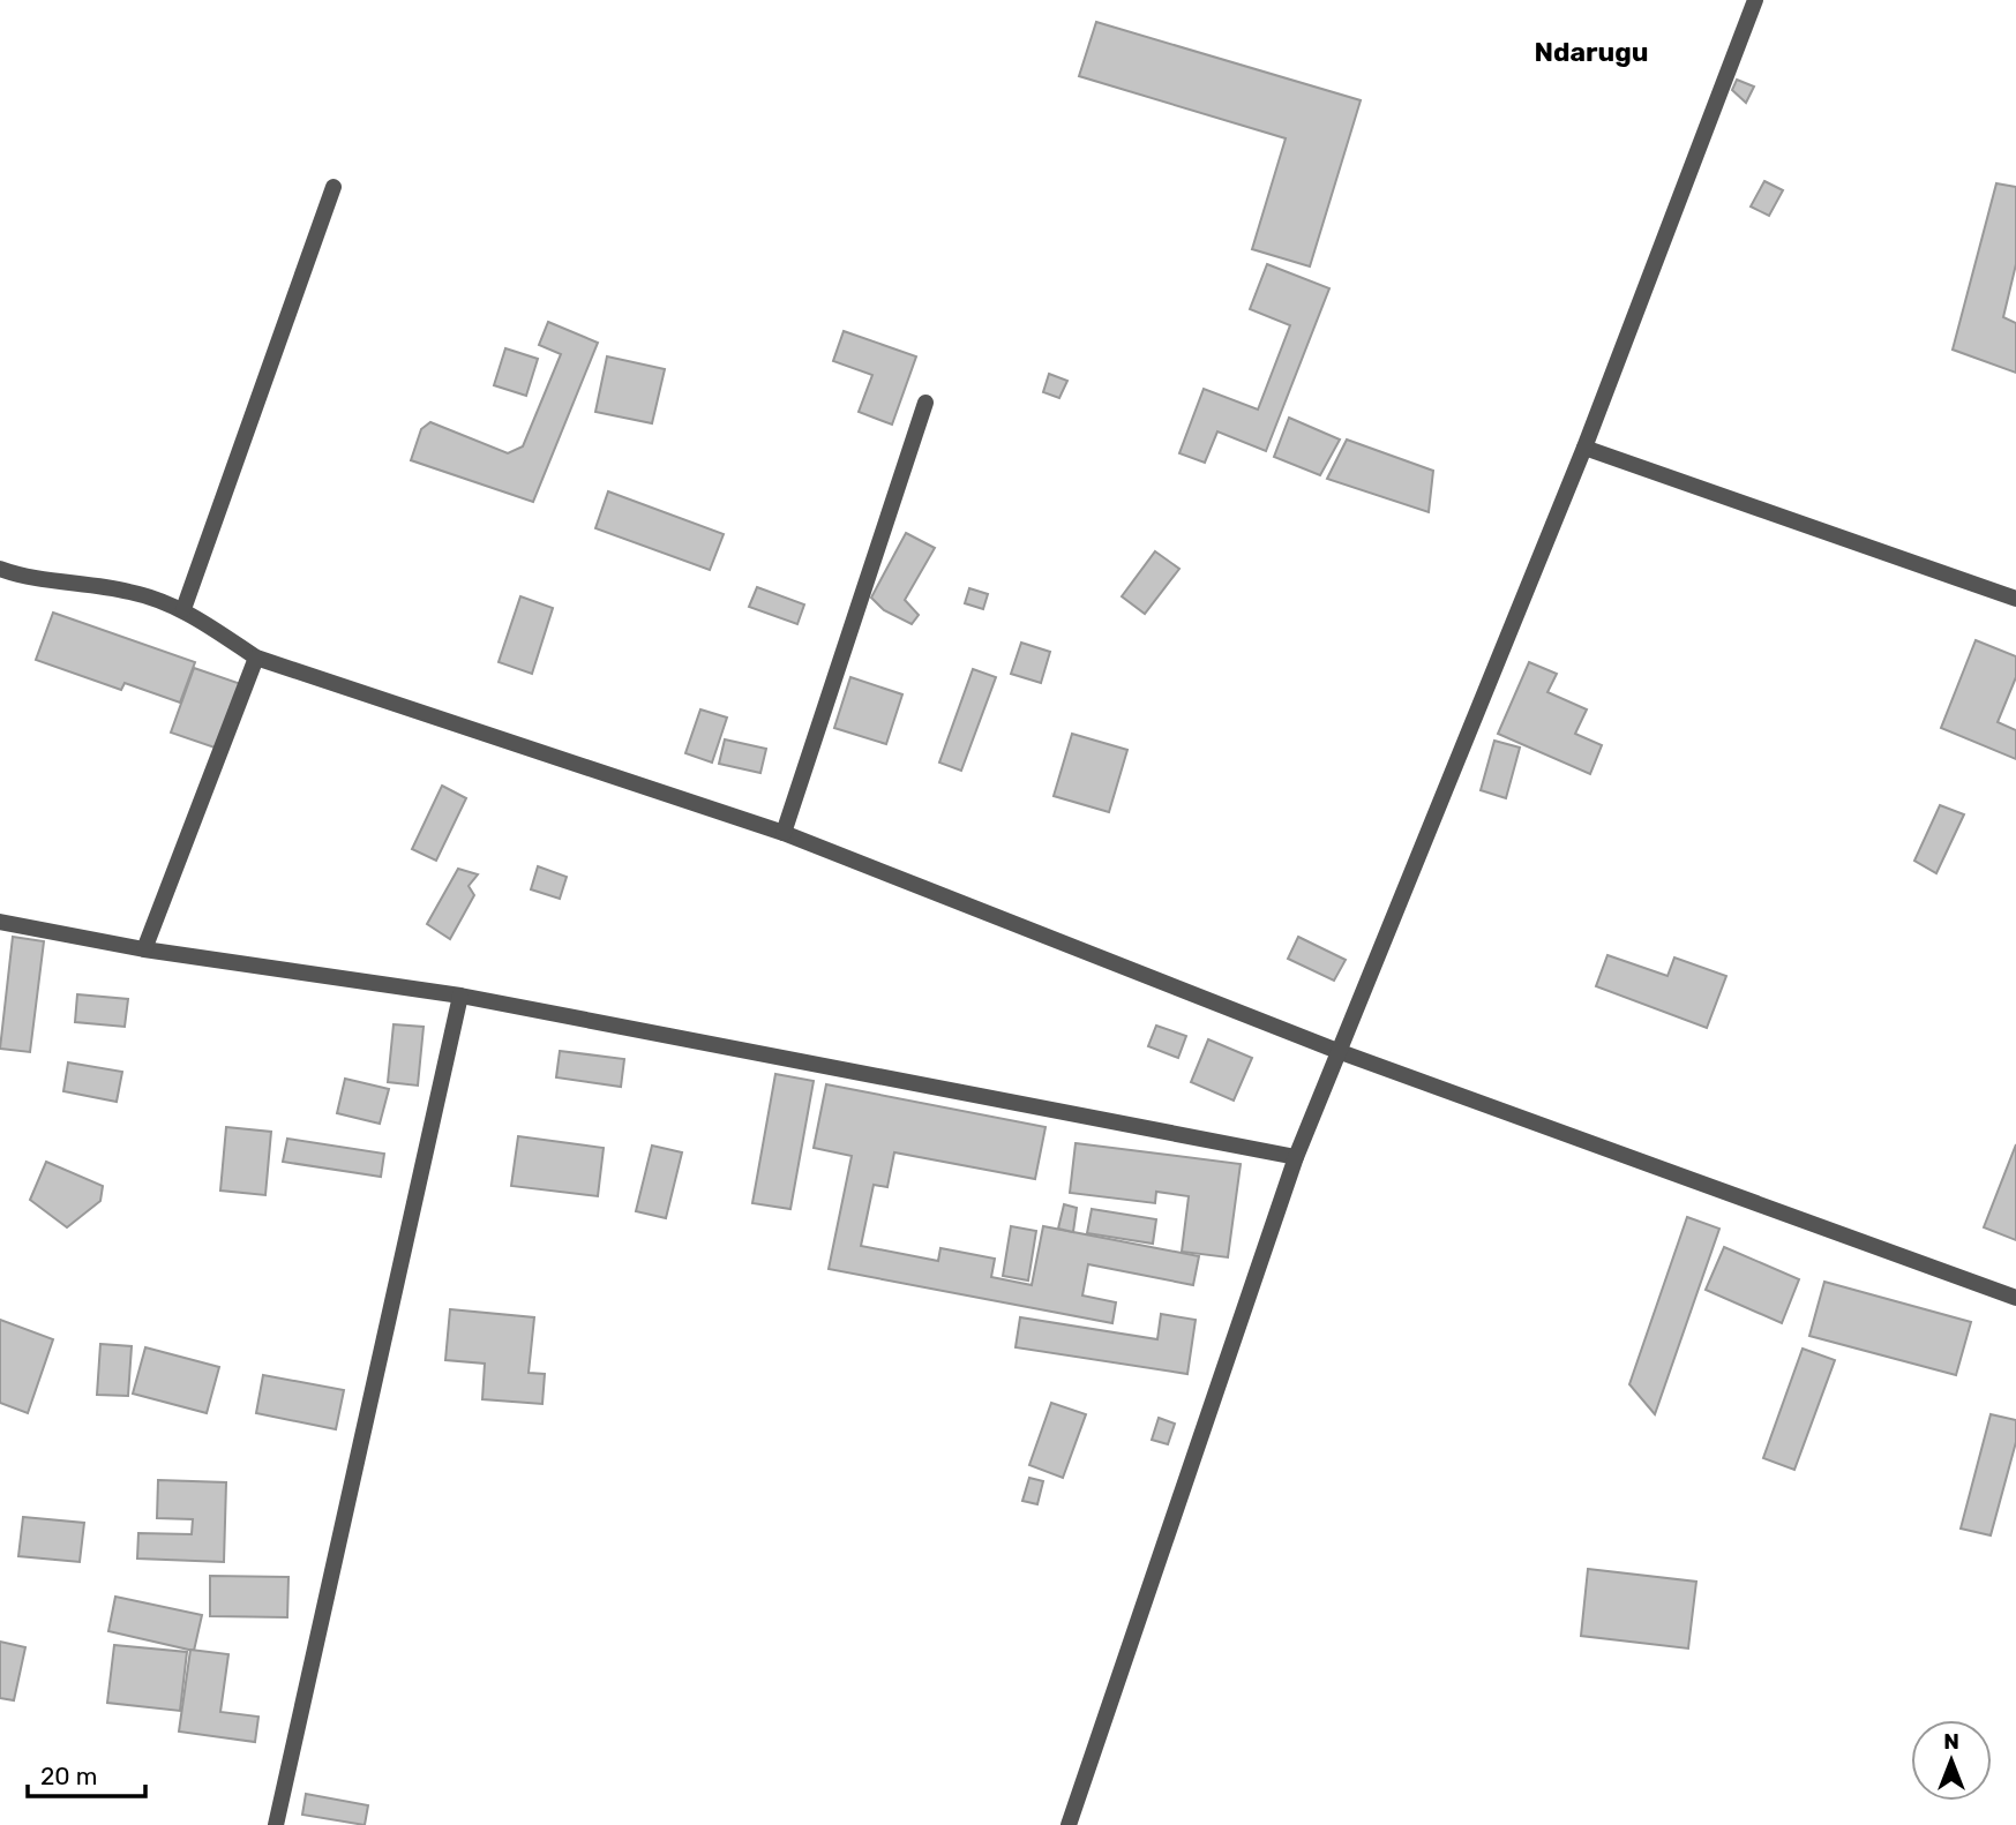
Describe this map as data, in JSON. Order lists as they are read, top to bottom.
{
  "districts": ["Ndarugu"],
  "scale_bar": "20 m",
  "north": "top"
}
